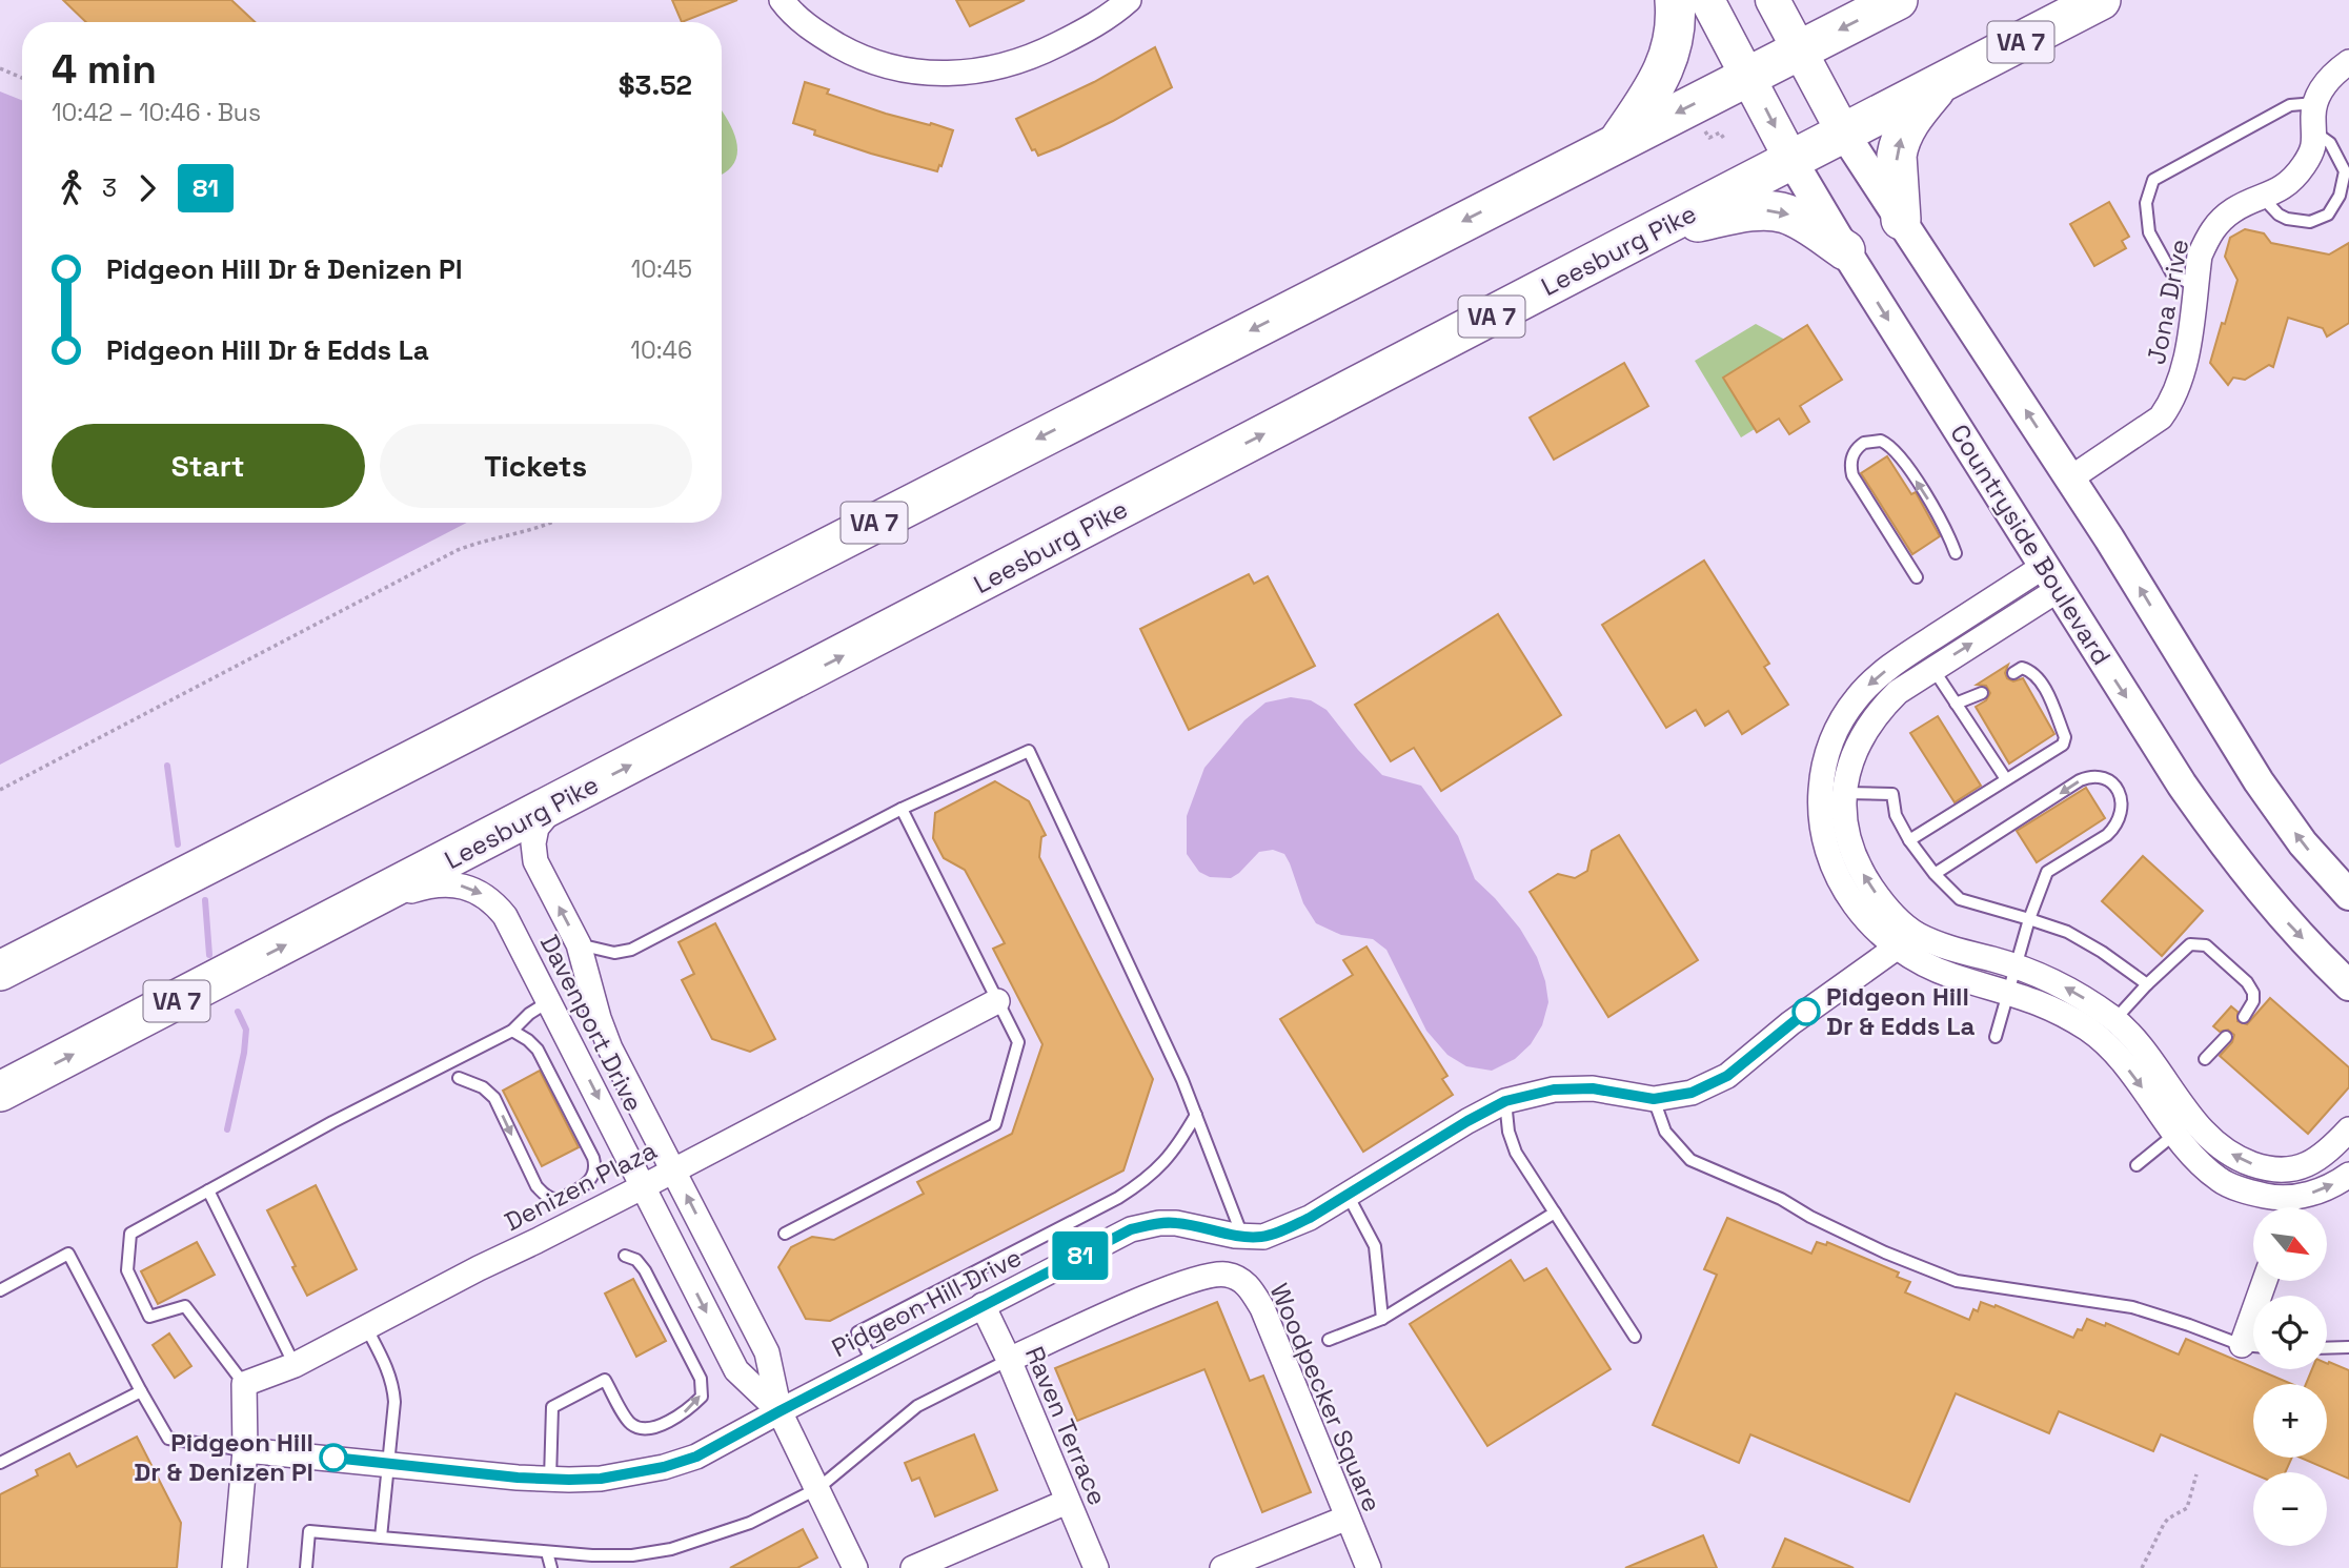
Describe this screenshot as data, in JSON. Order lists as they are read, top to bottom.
{
  "streets": {
    "highway": ["VA 7", "Leesburg Pike"],
    "main road": ["Countryside Boulevard"],
    "street": [
      "Jona Drive",
      "Davenport Drive",
      "Denizen Plaza",
      "Pidgeon Hill Drive",
      "Woodpecker Square",
      "Raven Terrace"
    ]
  },
  "crossings": [
    ["VA 7", "Countryside Boulevard"],
    ["Leesburg Pike", "Countryside Boulevard"],
    ["Leesburg Pike", "Davenport Drive"],
    ["Davenport Drive", "Denizen Plaza"],
    ["Davenport Drive", "Pidgeon Hill Drive"],
    ["Pidgeon Hill Drive", "Raven Terrace"],
    ["Woodpecker Square", "Raven Terrace"]
  ],
  "one_way": ["Countryside Boulevard"],
  "places": ["Pidgeon Hill Dr & Edds La", "Pidgeon Hill Dr & Denizen Pl"],
  "lines": ["bus line 81"],
  "north": "bottom right",
  "page": {
    "on_map": "81",
    "heading": ["4 min", "10:42 – 10:46 · Bus", "$3.52"],
    "legs": ["3", "81"],
    "list": [
      {
        "name": "Pidgeon Hill Dr & Denizen Pl",
        "value": "10:45"
      },
      {
        "name": "Pidgeon Hill Dr & Edds La",
        "value": "10:46"
      }
    ],
    "buttons": ["Start", "Tickets"],
    "map_buttons": ["+", "−"]
  }
}
